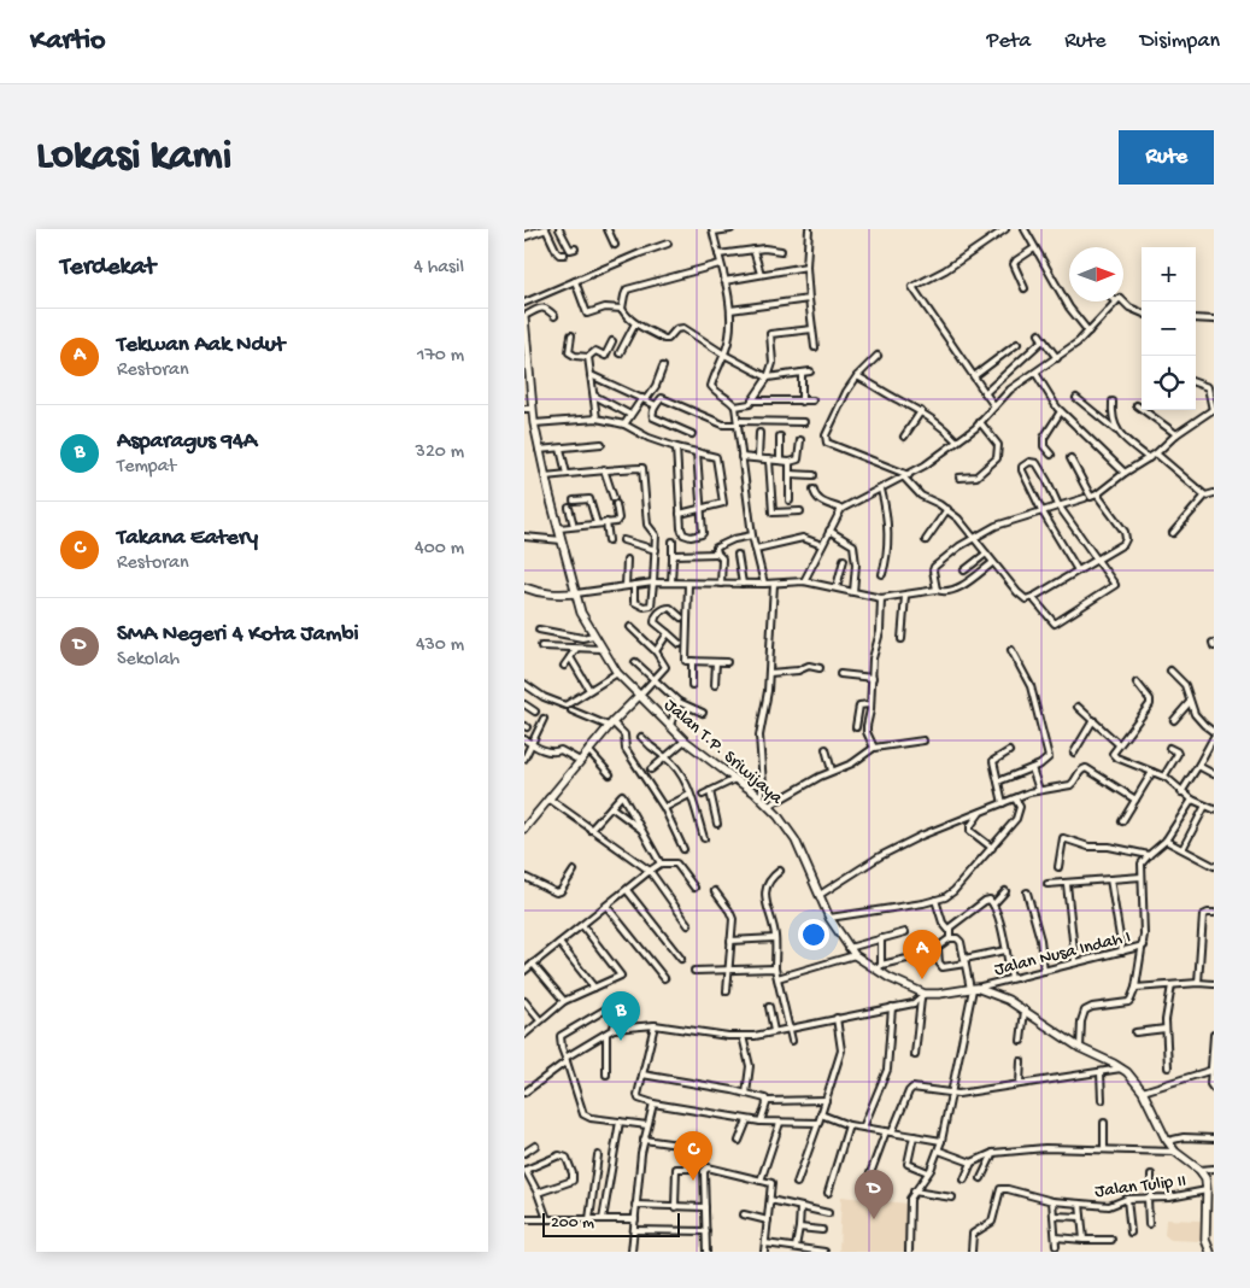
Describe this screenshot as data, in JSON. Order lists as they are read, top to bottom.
{
  "streets": {
    "main road": ["Jalan T.P. Sriwijaya"],
    "street": ["Jalan Nusa Indah I", "Jalan Tulip II"]
  },
  "scale_bar": "200 m",
  "north": "right",
  "page": {
    "header": "Kartio",
    "nav": ["Peta", "Rute", "Disimpan"],
    "buttons": "Rute",
    "title": "Lokasi kami",
    "heading": ["Terdekat", "4 hasil"],
    "map_buttons": ["+", "−"],
    "list": [
      {
        "mark": "A",
        "name": "Tekwan Aak Ndut",
        "note": "Restoran",
        "value": "170 m"
      },
      {
        "mark": "B",
        "name": "Asparagus 94A",
        "note": "Tempat",
        "value": "320 m"
      },
      {
        "mark": "C",
        "name": "Takana Eatery",
        "note": "Restoran",
        "value": "400 m"
      },
      {
        "mark": "D",
        "name": "SMA Negeri 4 Kota Jambi",
        "note": "Sekolah",
        "value": "430 m"
      }
    ],
    "pins": [
      "A",
      "B",
      "C",
      "D"
    ],
    "scale": "200 m"
  }
}
